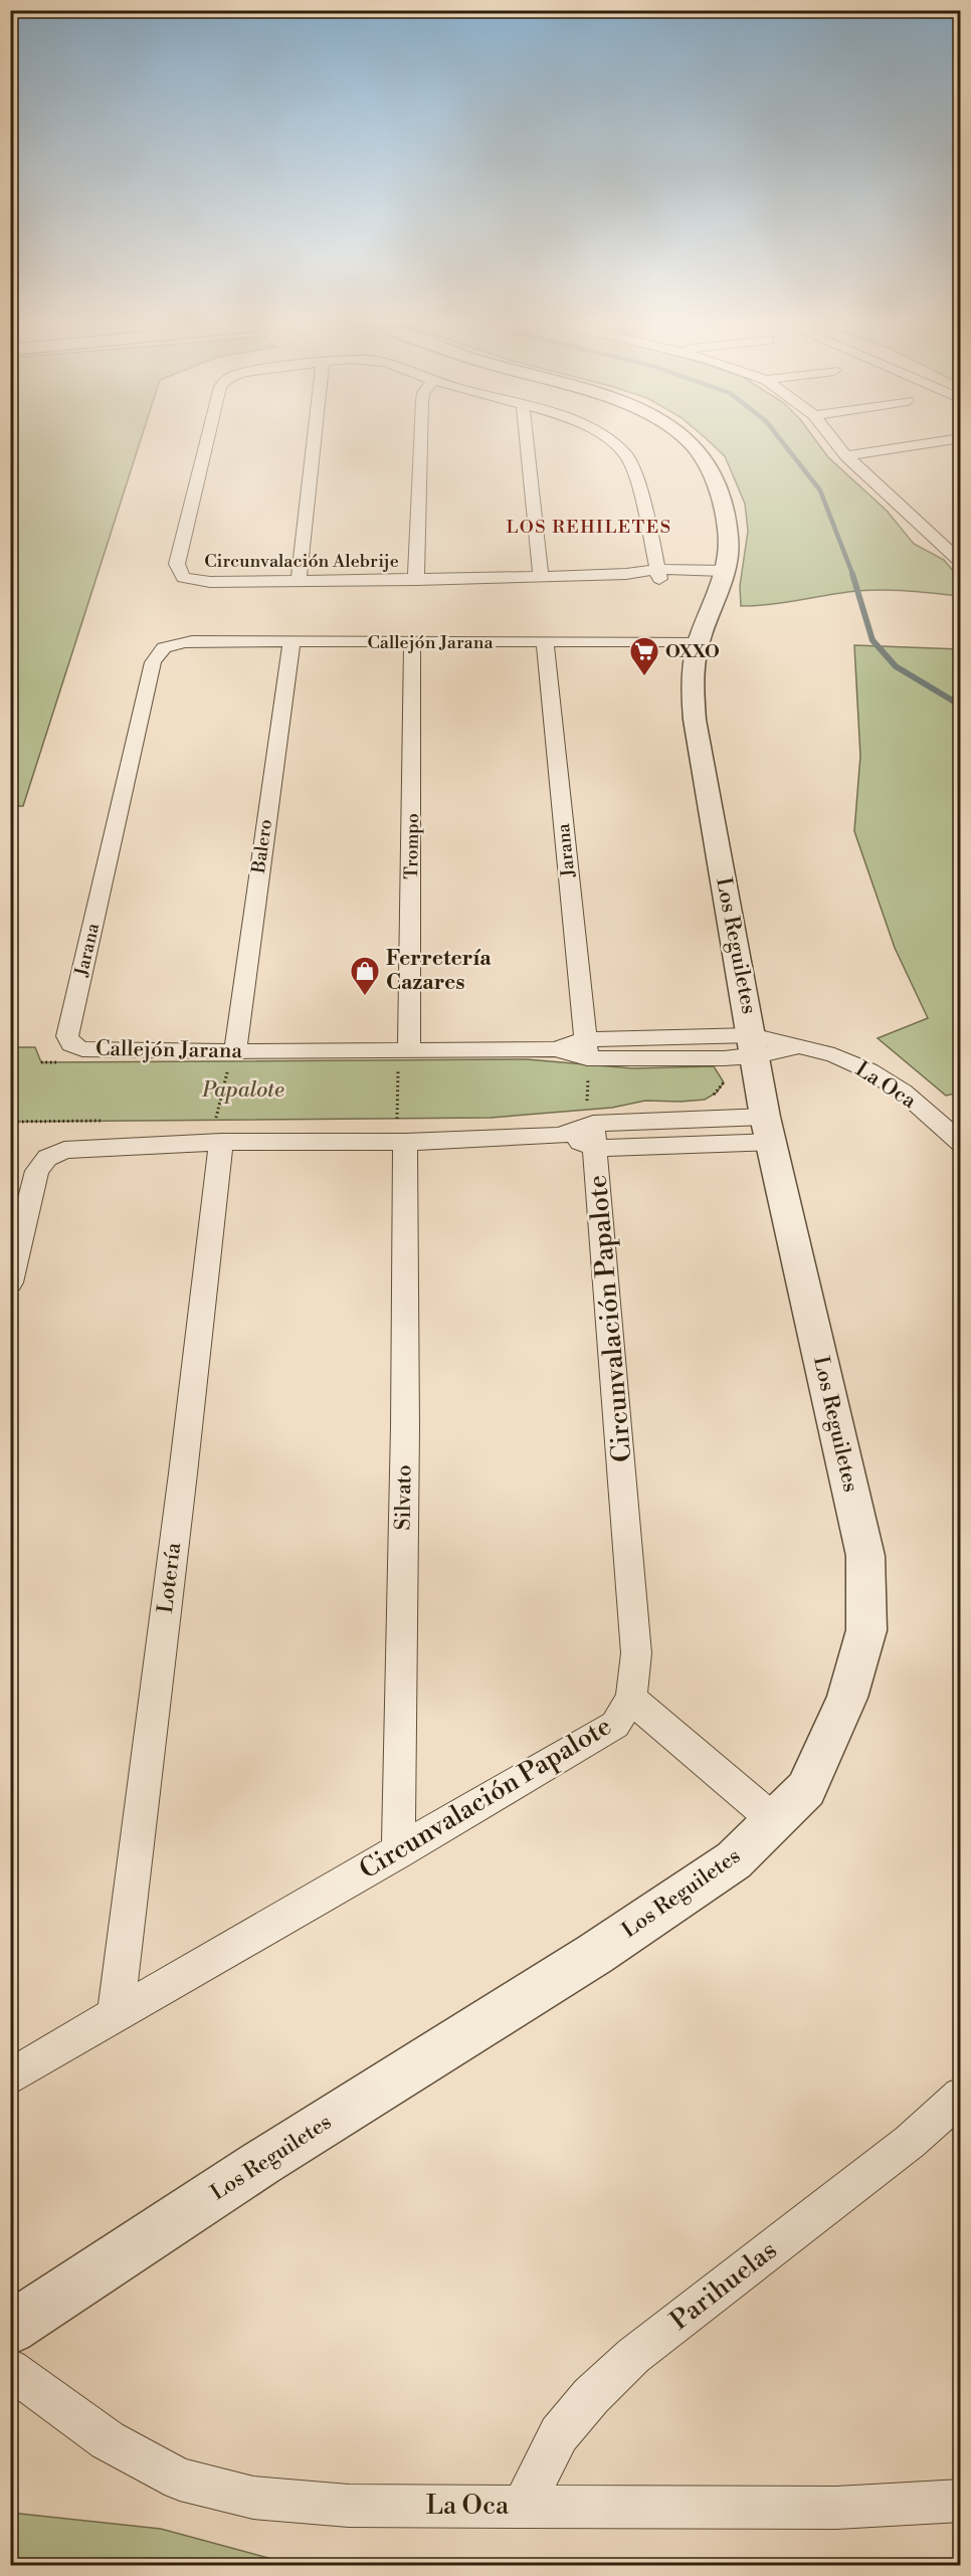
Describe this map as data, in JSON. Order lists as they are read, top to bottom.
{
  "streets": {
    "street": [
      "Circunvalación Alebrije",
      "Callejón Jarana",
      "Balero",
      "Trompo",
      "Jarana",
      "Los Reguiletes",
      "La Oca",
      "Circunvalación Papalote",
      "Silvato",
      "Lotería",
      "Parihuelas"
    ]
  },
  "crossings": [
    ["Callejón Jarana", "Balero"],
    ["Callejón Jarana", "Trompo"],
    ["Callejón Jarana", "Jarana"],
    ["Callejón Jarana", "Los Reguiletes"],
    ["Callejón Jarana", "La Oca"],
    ["Los Reguiletes", "La Oca"],
    ["La Oca", "Parihuelas"],
    ["Circunvalación Papalote", "Silvato"],
    ["Circunvalación Papalote", "Lotería"]
  ],
  "districts": ["LOS REHILETES"],
  "parks": ["Papalote"],
  "places": {
    "supermarket": ["OXXO"],
    "shop": ["Ferretería Cazares"]
  }
}
